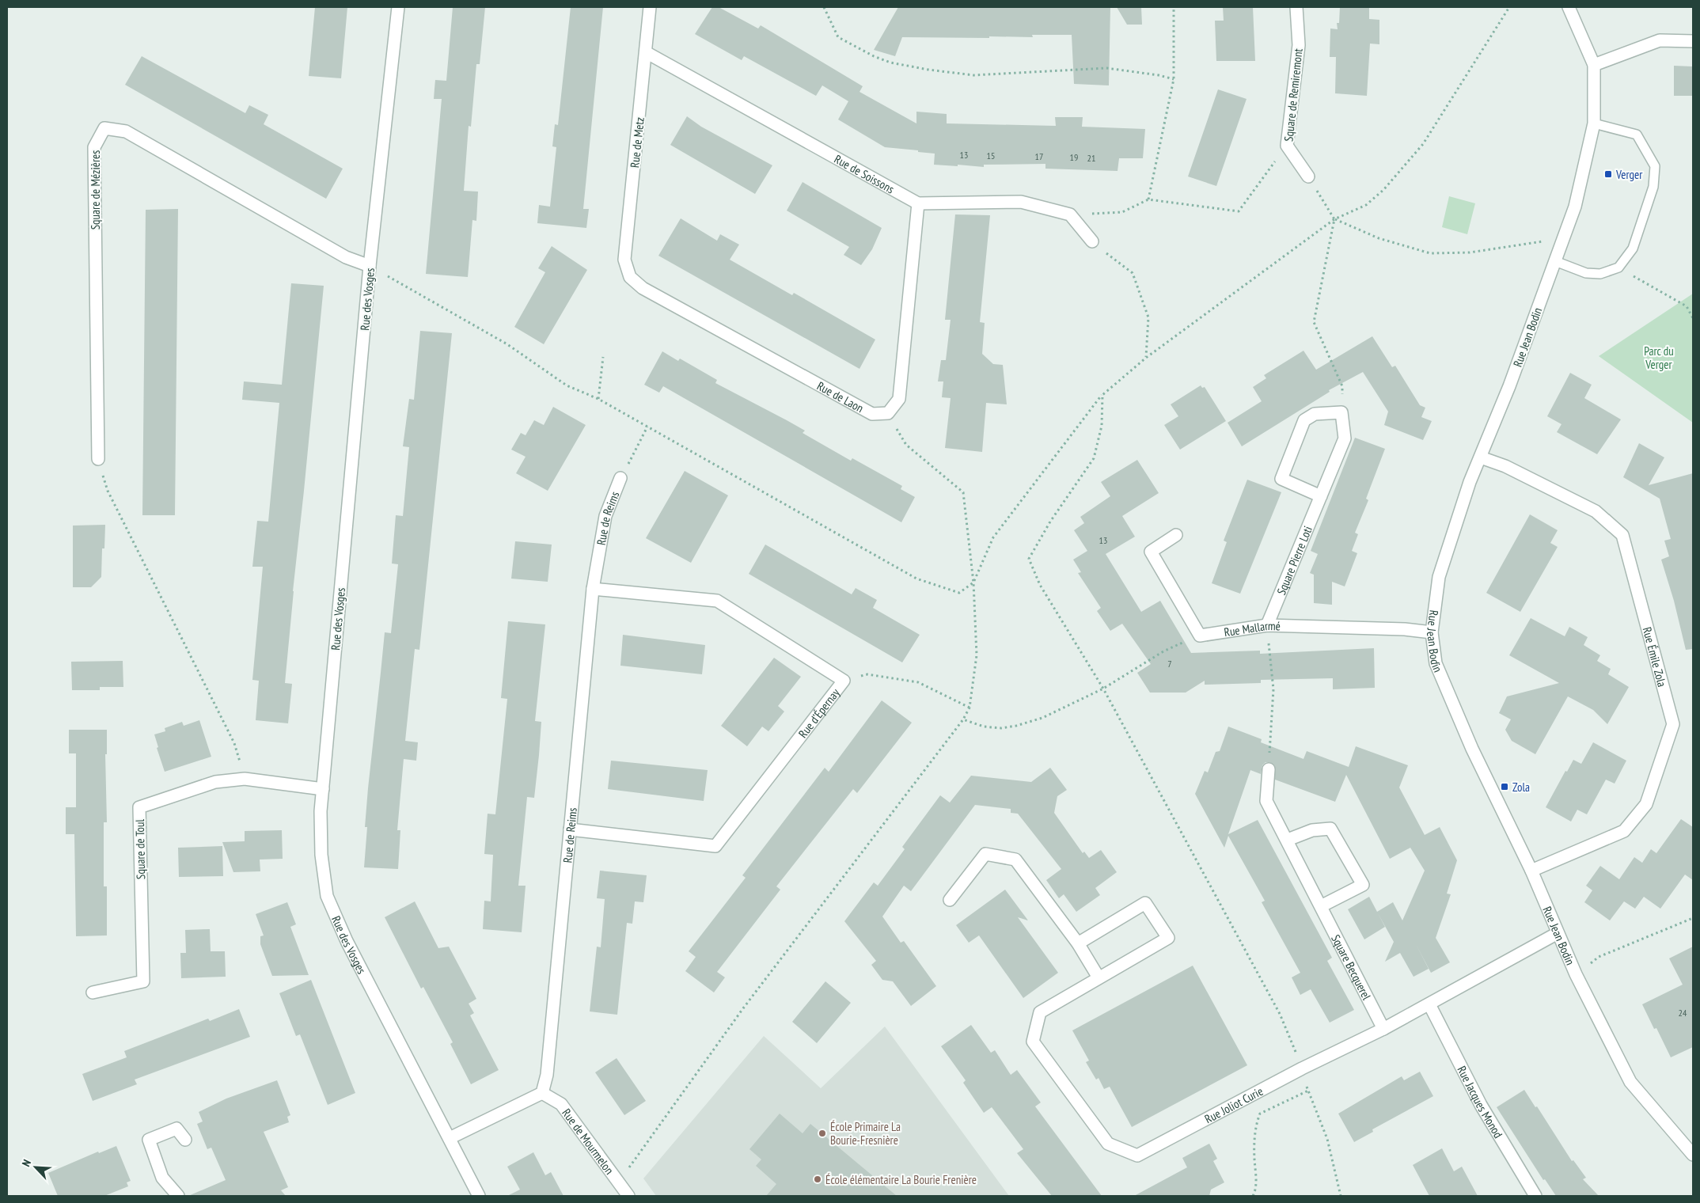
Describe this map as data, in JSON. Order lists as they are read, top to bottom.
{
  "streets": {
    "street": [
      "Square de Remiremont",
      "Rue de Metz",
      "Rue de Soissons",
      "Square de Mézières",
      "Rue des Vosges",
      "Rue Jean Bodin",
      "Rue de Laon",
      "Rue de Reims",
      "Square Pierre Loti",
      "Rue Mallarmé",
      "Rue Émile Zola",
      "Rue d’Épernay",
      "Square de Toul",
      "Square Becquerel",
      "Rue Jacques Monod",
      "Rue Joliot Curie",
      "Rue de Mourmelon"
    ]
  },
  "crossings": [
    ["Rue de Metz", "Rue de Soissons"],
    ["Rue de Metz", "Rue de Laon"],
    ["Square de Mézières", "Rue des Vosges"],
    ["Rue des Vosges", "Square de Toul"],
    ["Rue Jean Bodin", "Rue Mallarmé"],
    ["Rue Jean Bodin", "Rue Émile Zola"],
    ["Rue Jean Bodin", "Rue Joliot Curie"],
    ["Rue de Reims", "Rue d’Épernay"],
    ["Rue de Reims", "Rue de Mourmelon"],
    ["Square Pierre Loti", "Rue Mallarmé"],
    ["Square Becquerel", "Rue Joliot Curie"],
    ["Rue Jacques Monod", "Rue Joliot Curie"]
  ],
  "parks": ["Parc du Verger"],
  "places": {
    "transit": ["Verger", "Zola"],
    "other": ["École Primaire La Bourie-Fresnière", "École élémentaire La Bourie Frenière"]
  },
  "house_numbers": [
    "13",
    "15",
    "17",
    "19",
    "21",
    "13",
    "7",
    "24"
  ],
  "north": "top left"
}
